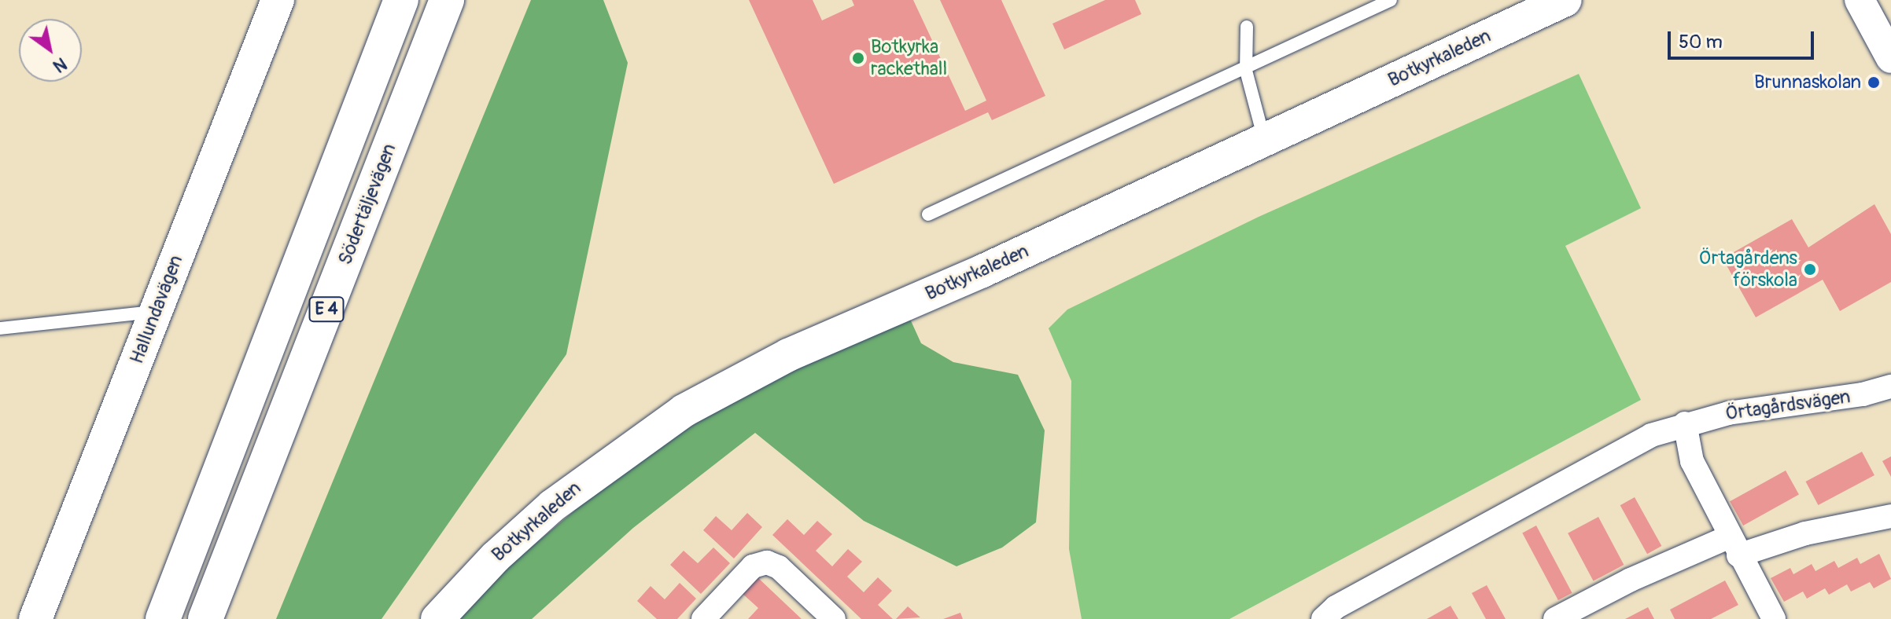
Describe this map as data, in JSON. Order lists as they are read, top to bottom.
{
  "streets": {
    "highway": ["Södertäljevägen", "E 4"],
    "main road": ["Botkyrkaleden", "Hallundavägen"],
    "street": ["Örtagårdsvägen"]
  },
  "places": ["Botkyrka rackethall", "Brunnaskolan", "Örtagårdens förskola"],
  "scale_bar": "50 m",
  "north": "bottom right"
}
